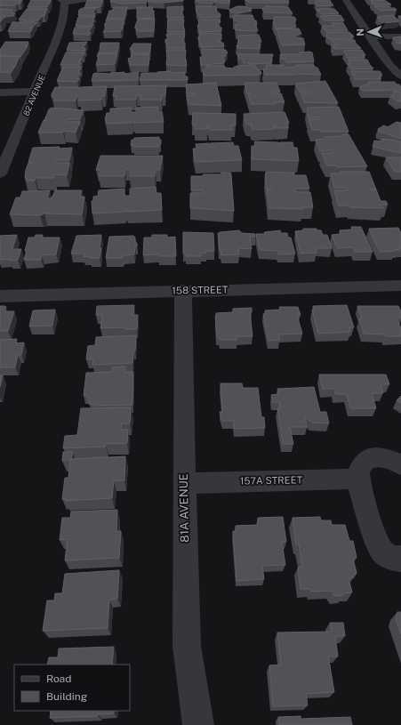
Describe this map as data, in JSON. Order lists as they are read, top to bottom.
{
  "streets": {
    "street": [
      "82 AVENUE",
      "158 STREET",
      "157A STREET",
      "81A AVENUE"
    ]
  },
  "crossings": [
    ["158 STREET", "81A AVENUE"],
    ["157A STREET", "81A AVENUE"]
  ],
  "legend": ["Road", "Building"],
  "north": "left"
}
